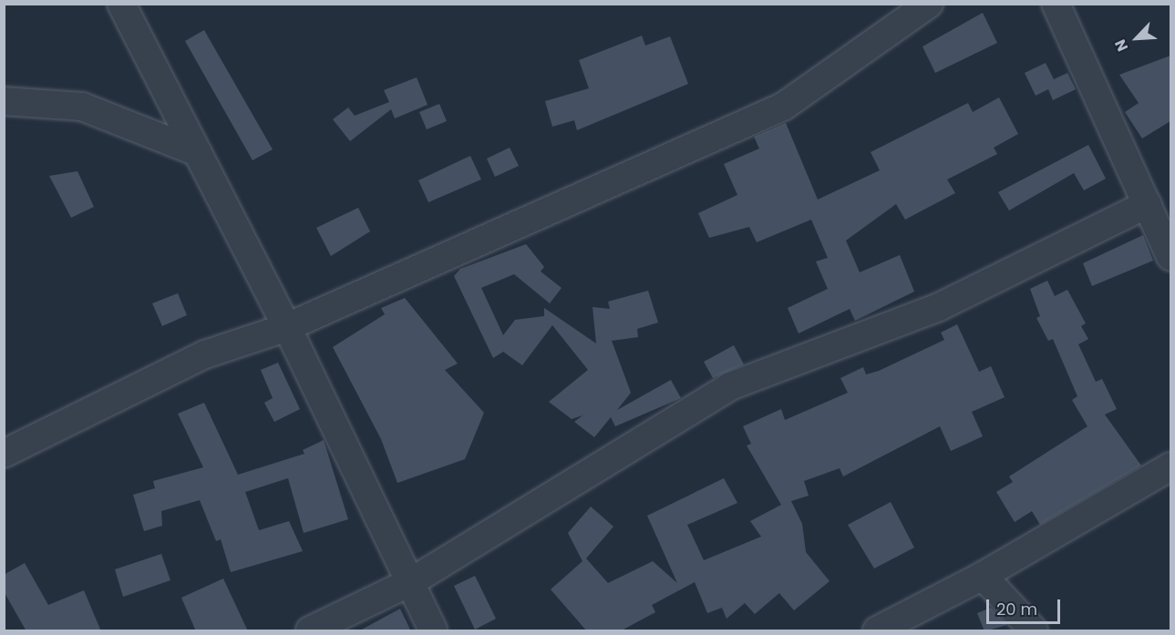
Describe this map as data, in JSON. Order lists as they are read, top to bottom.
{
  "scale_bar": "20 m",
  "north": "bottom left"
}
